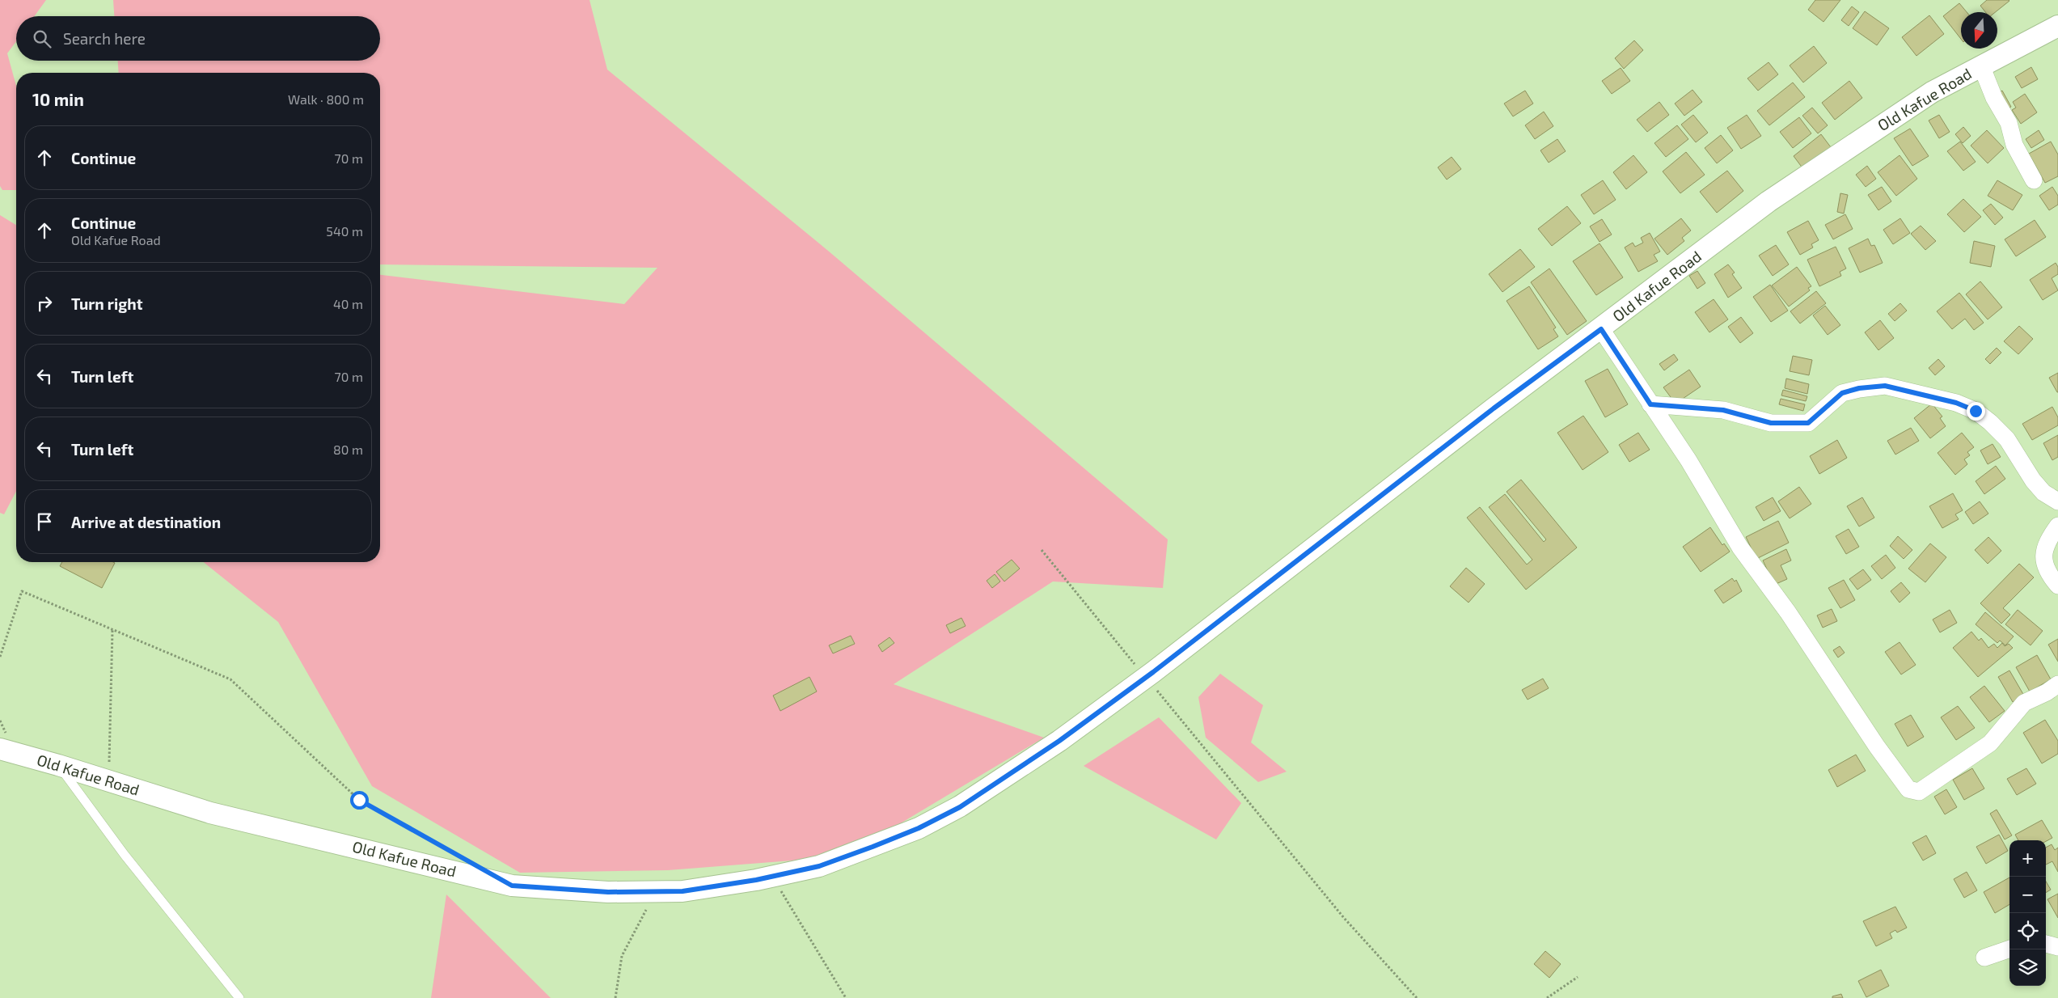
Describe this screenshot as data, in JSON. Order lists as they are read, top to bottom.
{
  "streets": {
    "street": ["Old Kafue Road"]
  },
  "north": "bottom",
  "page": {
    "search": "Search here",
    "heading": ["10 min", "Walk · 800 m"],
    "list": [
      ["Continue", "70 m"],
      ["Continue", "Old Kafue Road", "540 m"],
      ["Turn right", "40 m"],
      ["Turn left", "70 m"],
      ["Turn left", "80 m"],
      "Arrive at destination"
    ],
    "map_buttons": ["+", "−"]
  }
}
